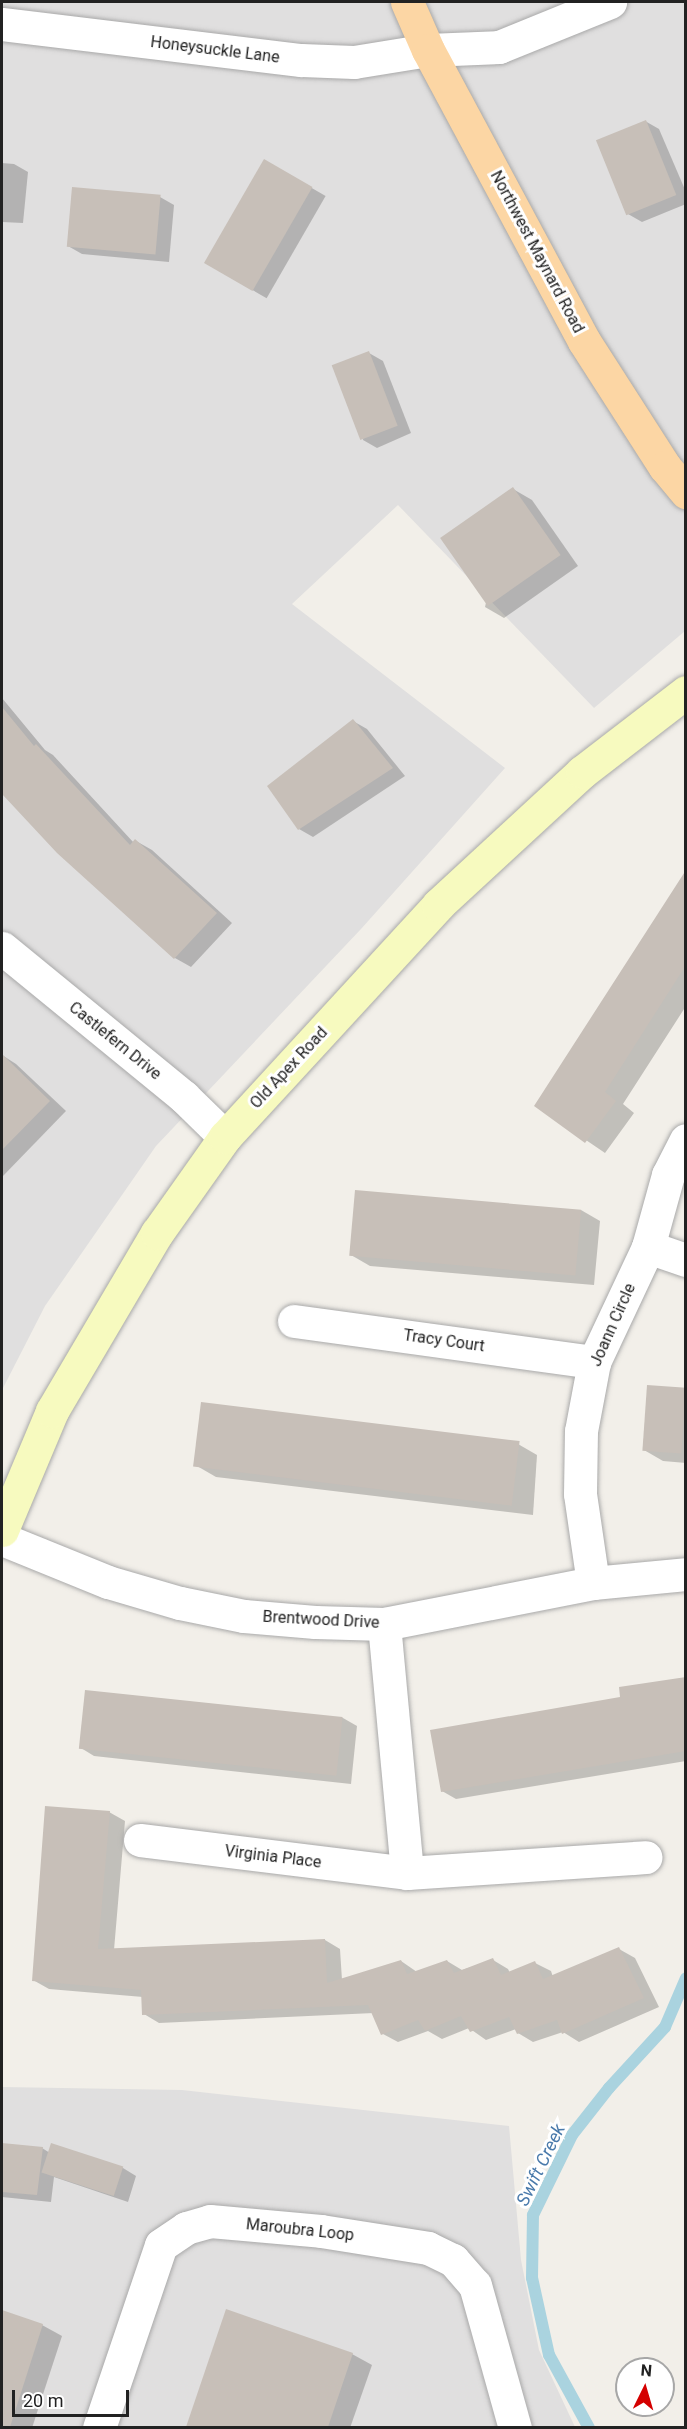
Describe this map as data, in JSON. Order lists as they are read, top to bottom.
{
  "streets": {
    "main road": ["Northwest Maynard Road", "Old Apex Road"],
    "street": [
      "Honeysuckle Lane",
      "Castlefern Drive",
      "Joann Circle",
      "Tracy Court",
      "Brentwood Drive",
      "Virginia Place",
      "Maroubra Loop"
    ]
  },
  "crossings": [
    ["Honeysuckle Lane", "Northwest Maynard Road"],
    ["Castlefern Drive", "Old Apex Road"],
    ["Joann Circle", "Tracy Court"],
    ["Joann Circle", "Brentwood Drive"]
  ],
  "water": ["Swift Creek"],
  "scale_bar": "20 m",
  "north": "top"
}
